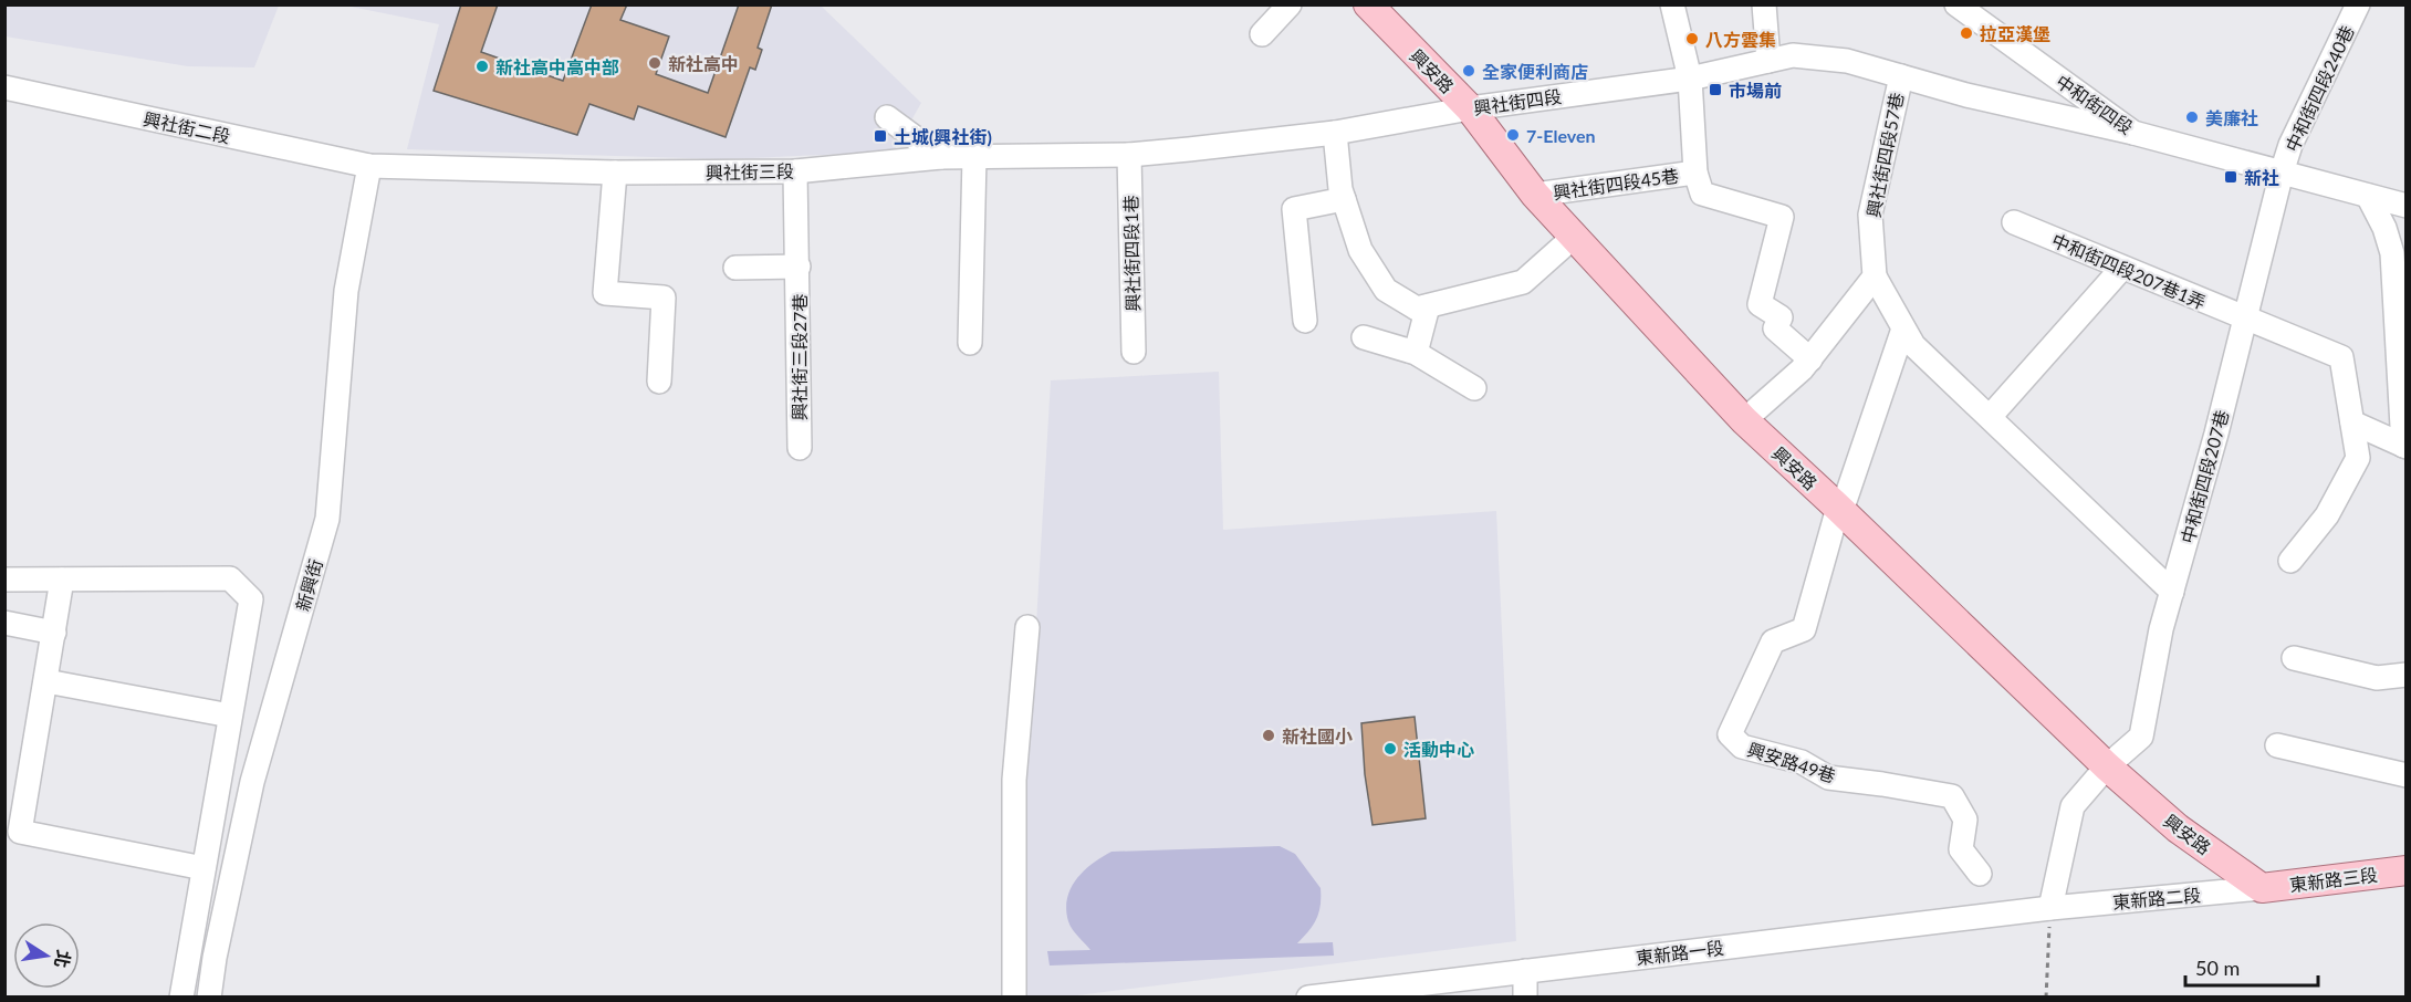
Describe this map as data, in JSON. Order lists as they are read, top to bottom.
{
  "streets": {
    "main road": ["興安路", "東新路三段"],
    "street": [
      "中和街四段240巷",
      "興社街四段",
      "中和街四段",
      "興社街二段",
      "興社街四段57巷",
      "興社街三段",
      "興社街四段45巷",
      "興社街四段1巷",
      "中和街四段207巷1弄",
      "興社街三段27巷",
      "中和街四段207巷",
      "新興街",
      "興安路49巷",
      "東新路二段",
      "東新路一段"
    ]
  },
  "crossings": [
    ["興安路", "興社街四段"],
    ["興安路", "興社街四段45巷"],
    ["興安路", "中和街四段207巷"],
    ["興安路", "興安路49巷"],
    ["興安路", "東新路三段"],
    ["興安路", "東新路二段"],
    ["中和街四段240巷", "中和街四段"],
    ["中和街四段240巷", "中和街四段207巷"],
    ["興社街四段", "中和街四段"],
    ["興社街四段", "興社街四段57巷"],
    ["興社街四段", "興社街三段"],
    ["興社街四段", "興社街四段45巷"],
    ["興社街四段", "興社街四段1巷"],
    ["中和街四段", "中和街四段207巷"],
    ["興社街二段", "興社街三段"],
    ["興社街二段", "新興街"],
    ["興社街三段", "興社街四段1巷"],
    ["興社街三段", "興社街三段27巷"],
    ["興社街三段", "新興街"],
    ["中和街四段207巷1弄", "中和街四段207巷"],
    ["中和街四段207巷", "東新路二段"],
    ["中和街四段207巷", "東新路一段"],
    ["東新路三段", "東新路二段"],
    ["東新路二段", "東新路一段"]
  ],
  "places": {
    "other": [
      "拉亞漢堡",
      "八方雲集",
      "新社高中",
      "新社高中高中部",
      "全家便利商店",
      "美廉社",
      "7-Eleven",
      "新社國小",
      "活動中心"
    ],
    "transit": ["市場前", "土城(興社街)", "新社"]
  },
  "scale_bar": "50 m",
  "north": "right"
}
